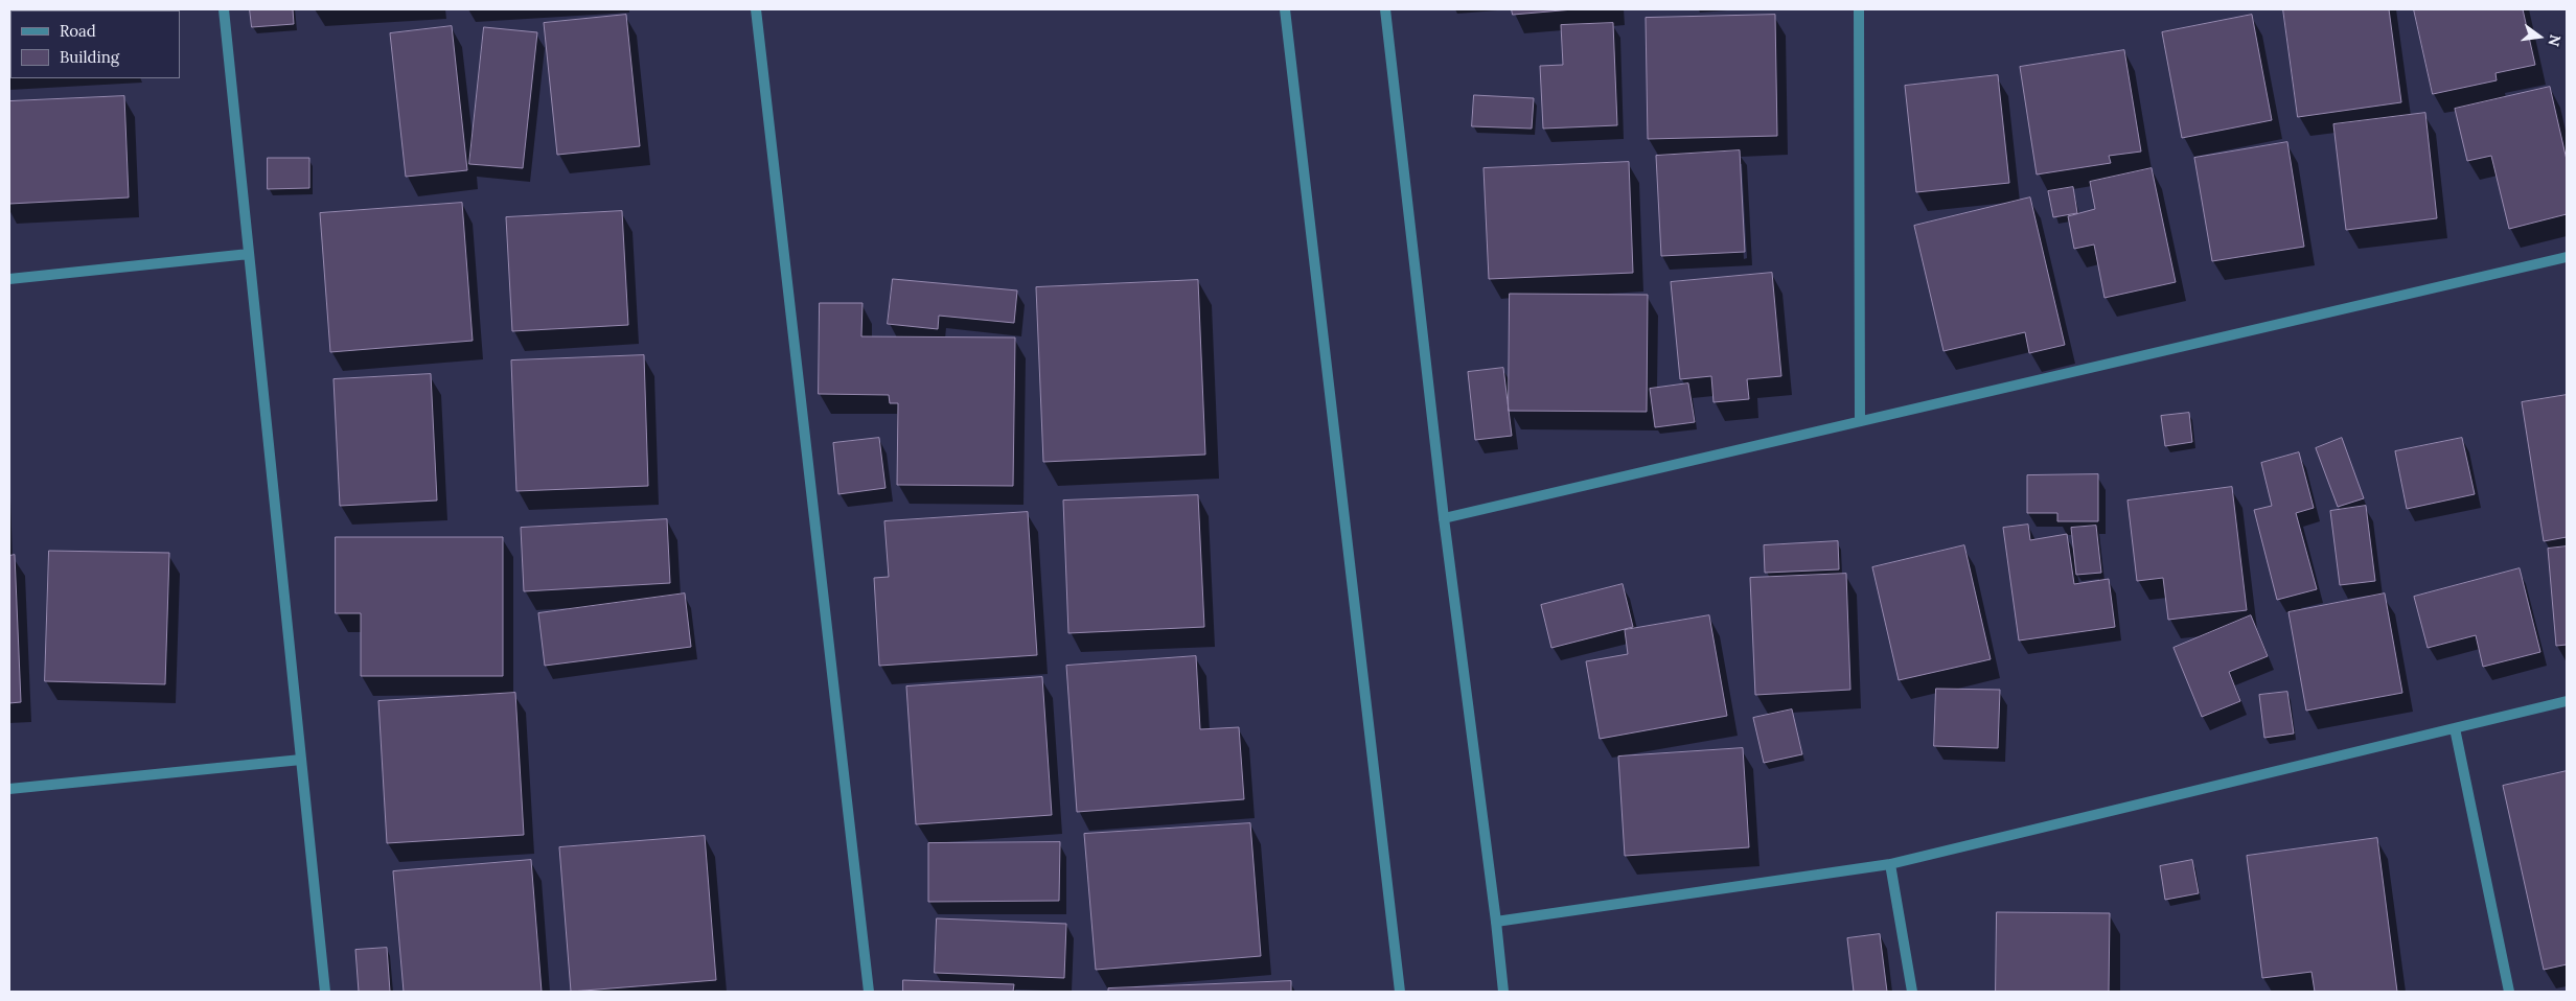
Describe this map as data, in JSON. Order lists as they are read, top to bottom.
{
  "legend": ["Road", "Building"],
  "north": "right"
}
